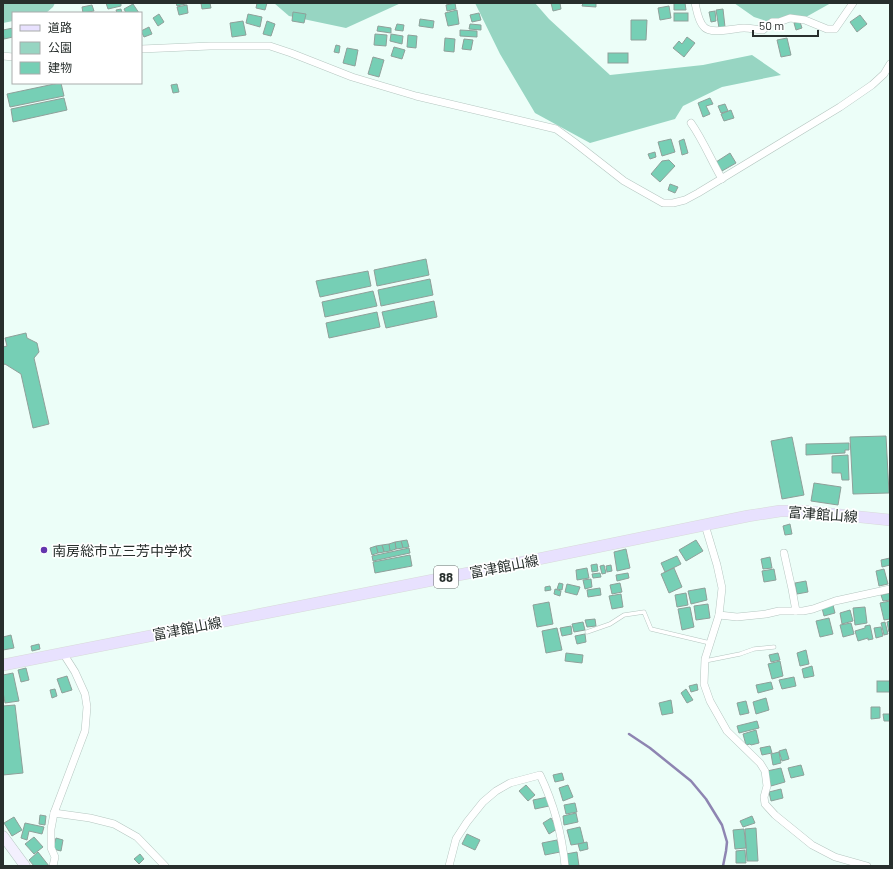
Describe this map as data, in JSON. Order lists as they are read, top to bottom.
{
  "streets": {
    "main road": ["富津館山線", "88"]
  },
  "places": ["南房総市立三芳中学校"],
  "legend": ["道路", "公園", "建物"],
  "scale_bar": "50 m"
}
